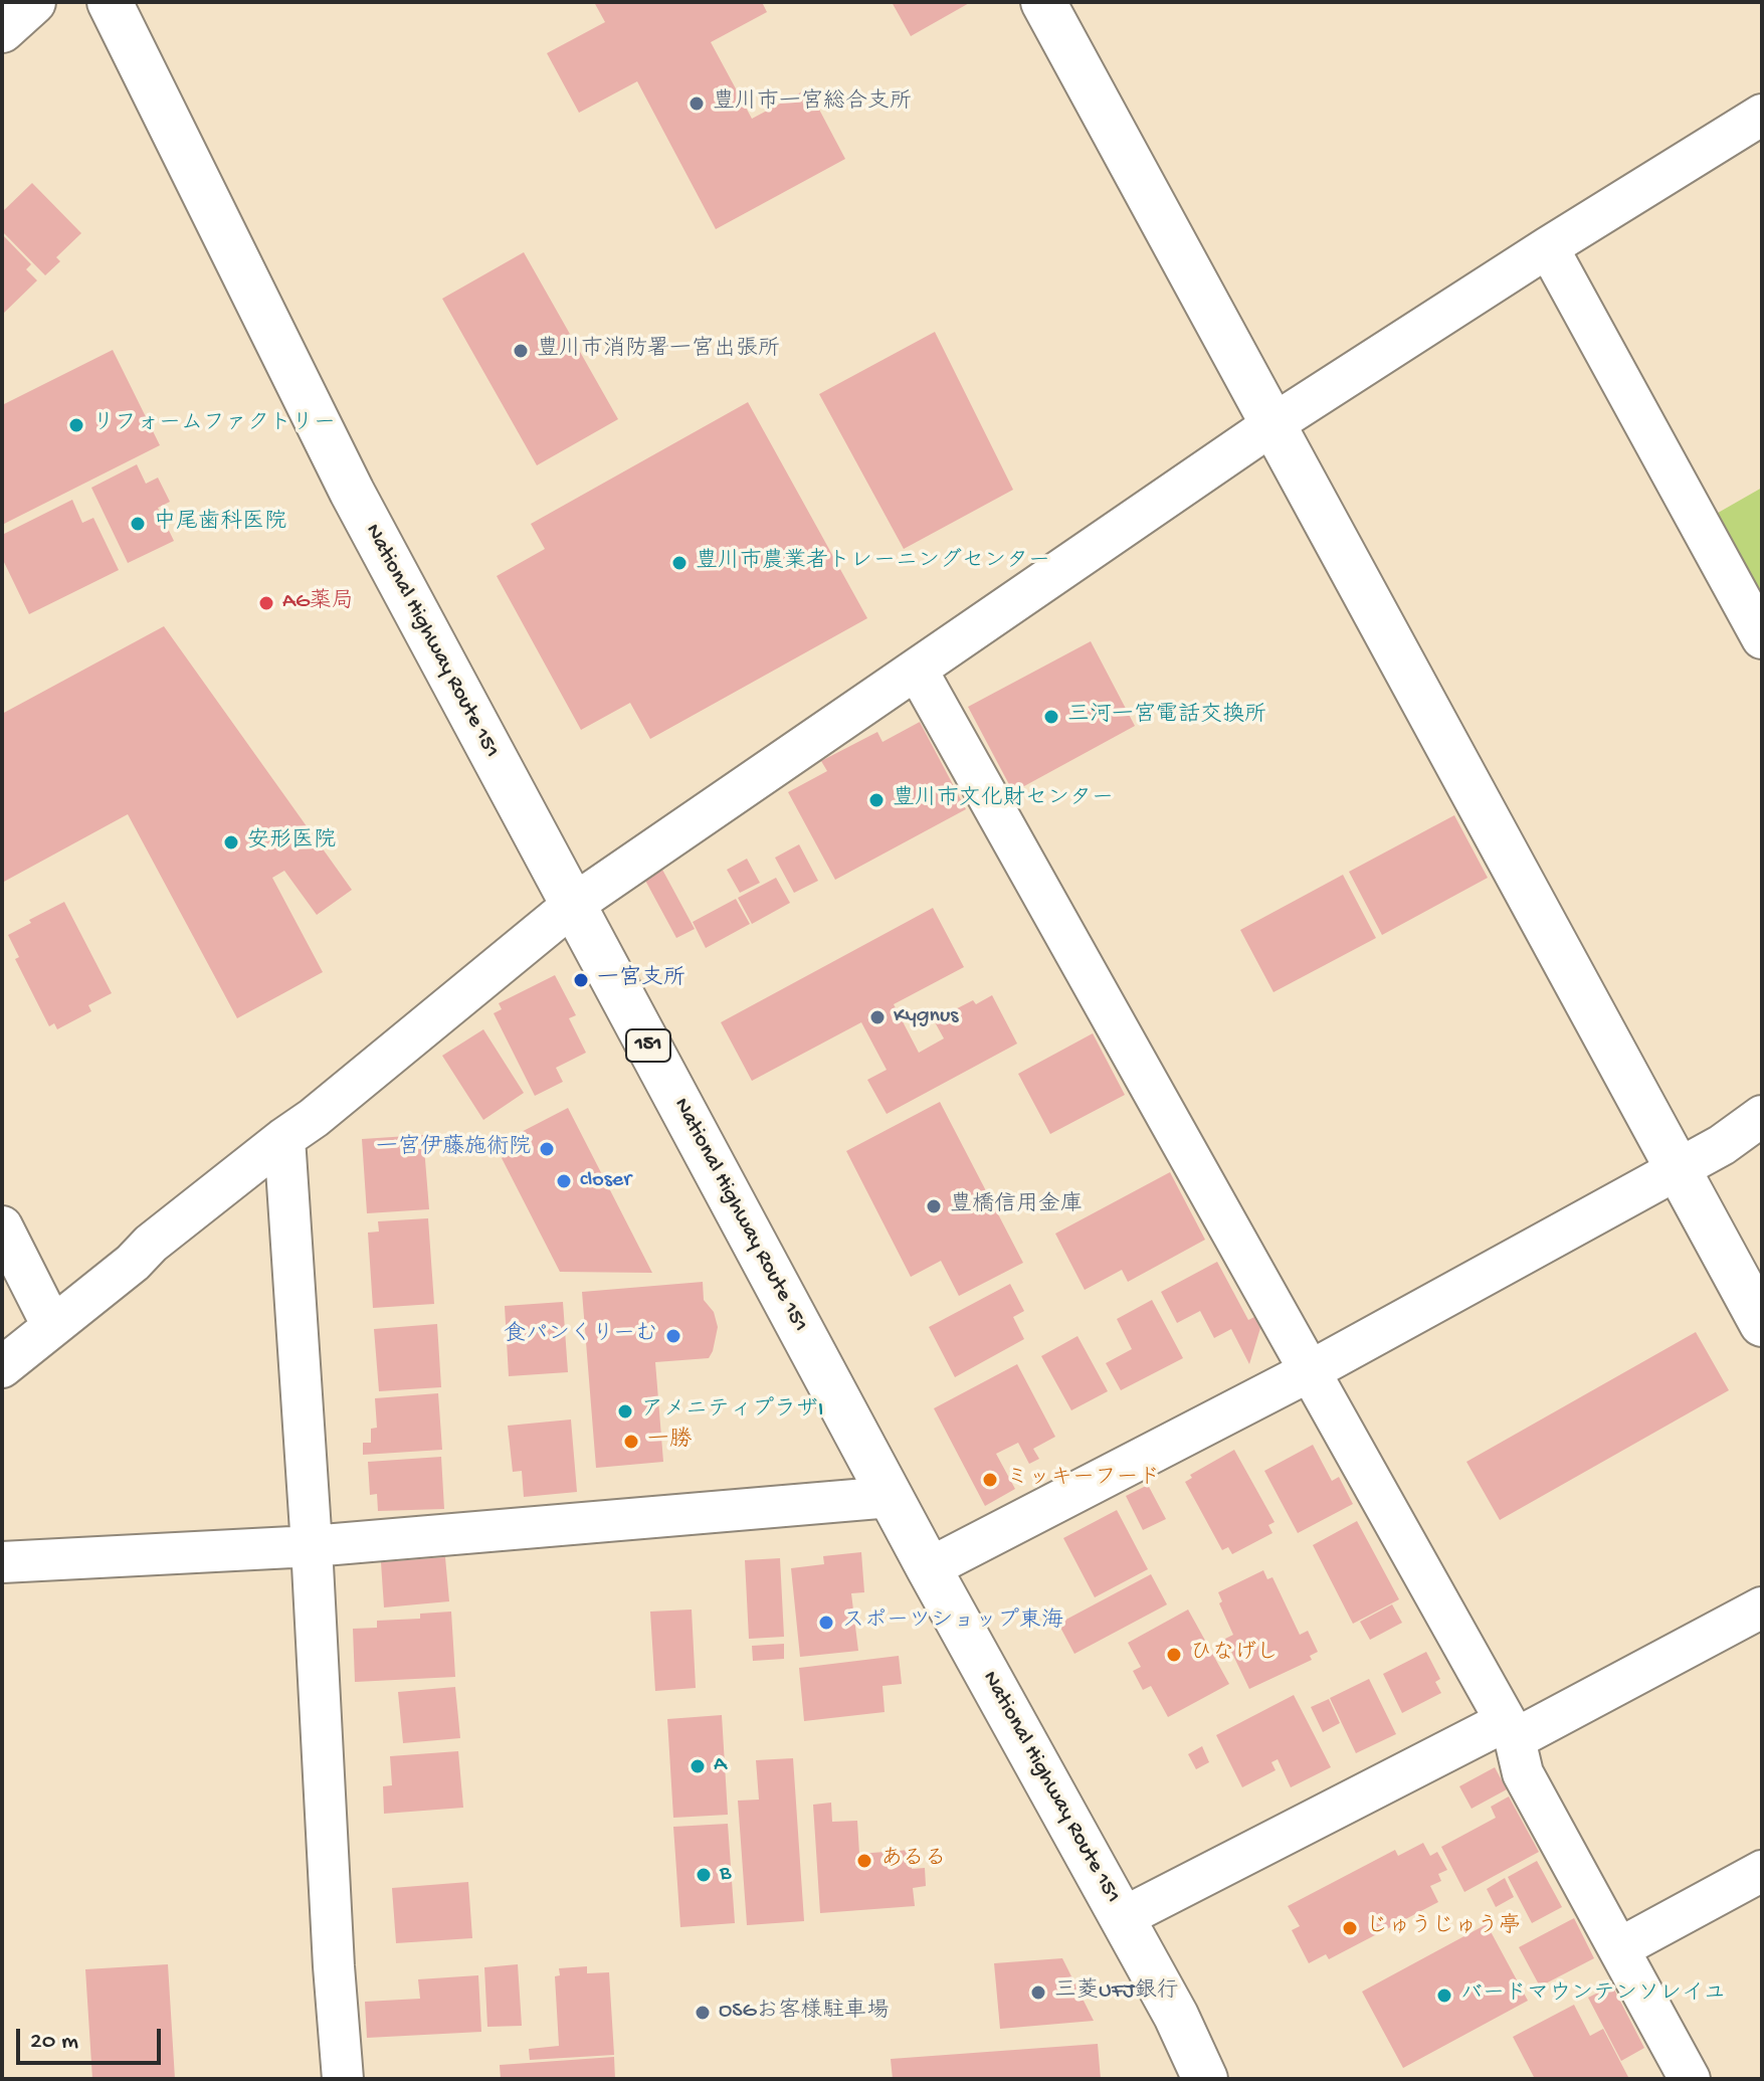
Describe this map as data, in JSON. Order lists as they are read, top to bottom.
{
  "streets": {
    "main road": ["National Highway Route 151", "151"]
  },
  "places": [
    "豊川市一宮総合支所",
    "豊川市消防署一宮出張所",
    "リフォームファクトリー",
    "中尾歯科医院",
    "豊川市農業者トレーニングセンター",
    "AG薬局",
    "三河一宮電話交換所",
    "豊川市文化財センター",
    "安形医院",
    "一宮支所",
    "Kygnus",
    "一宮伊藤施術院",
    "closer",
    "豊橋信用金庫",
    "食パンくりーむ",
    "アメニティプラザI",
    "一勝",
    "ミッキーフード",
    "スポーツショップ東海",
    "ひなげし",
    "A",
    "あるる",
    "B",
    "じゅうじゅう亭",
    "三菱UFJ銀行",
    "バードマウンテンソレイユ",
    "OSGお客様駐車場"
  ],
  "scale_bar": "20 m"
}
